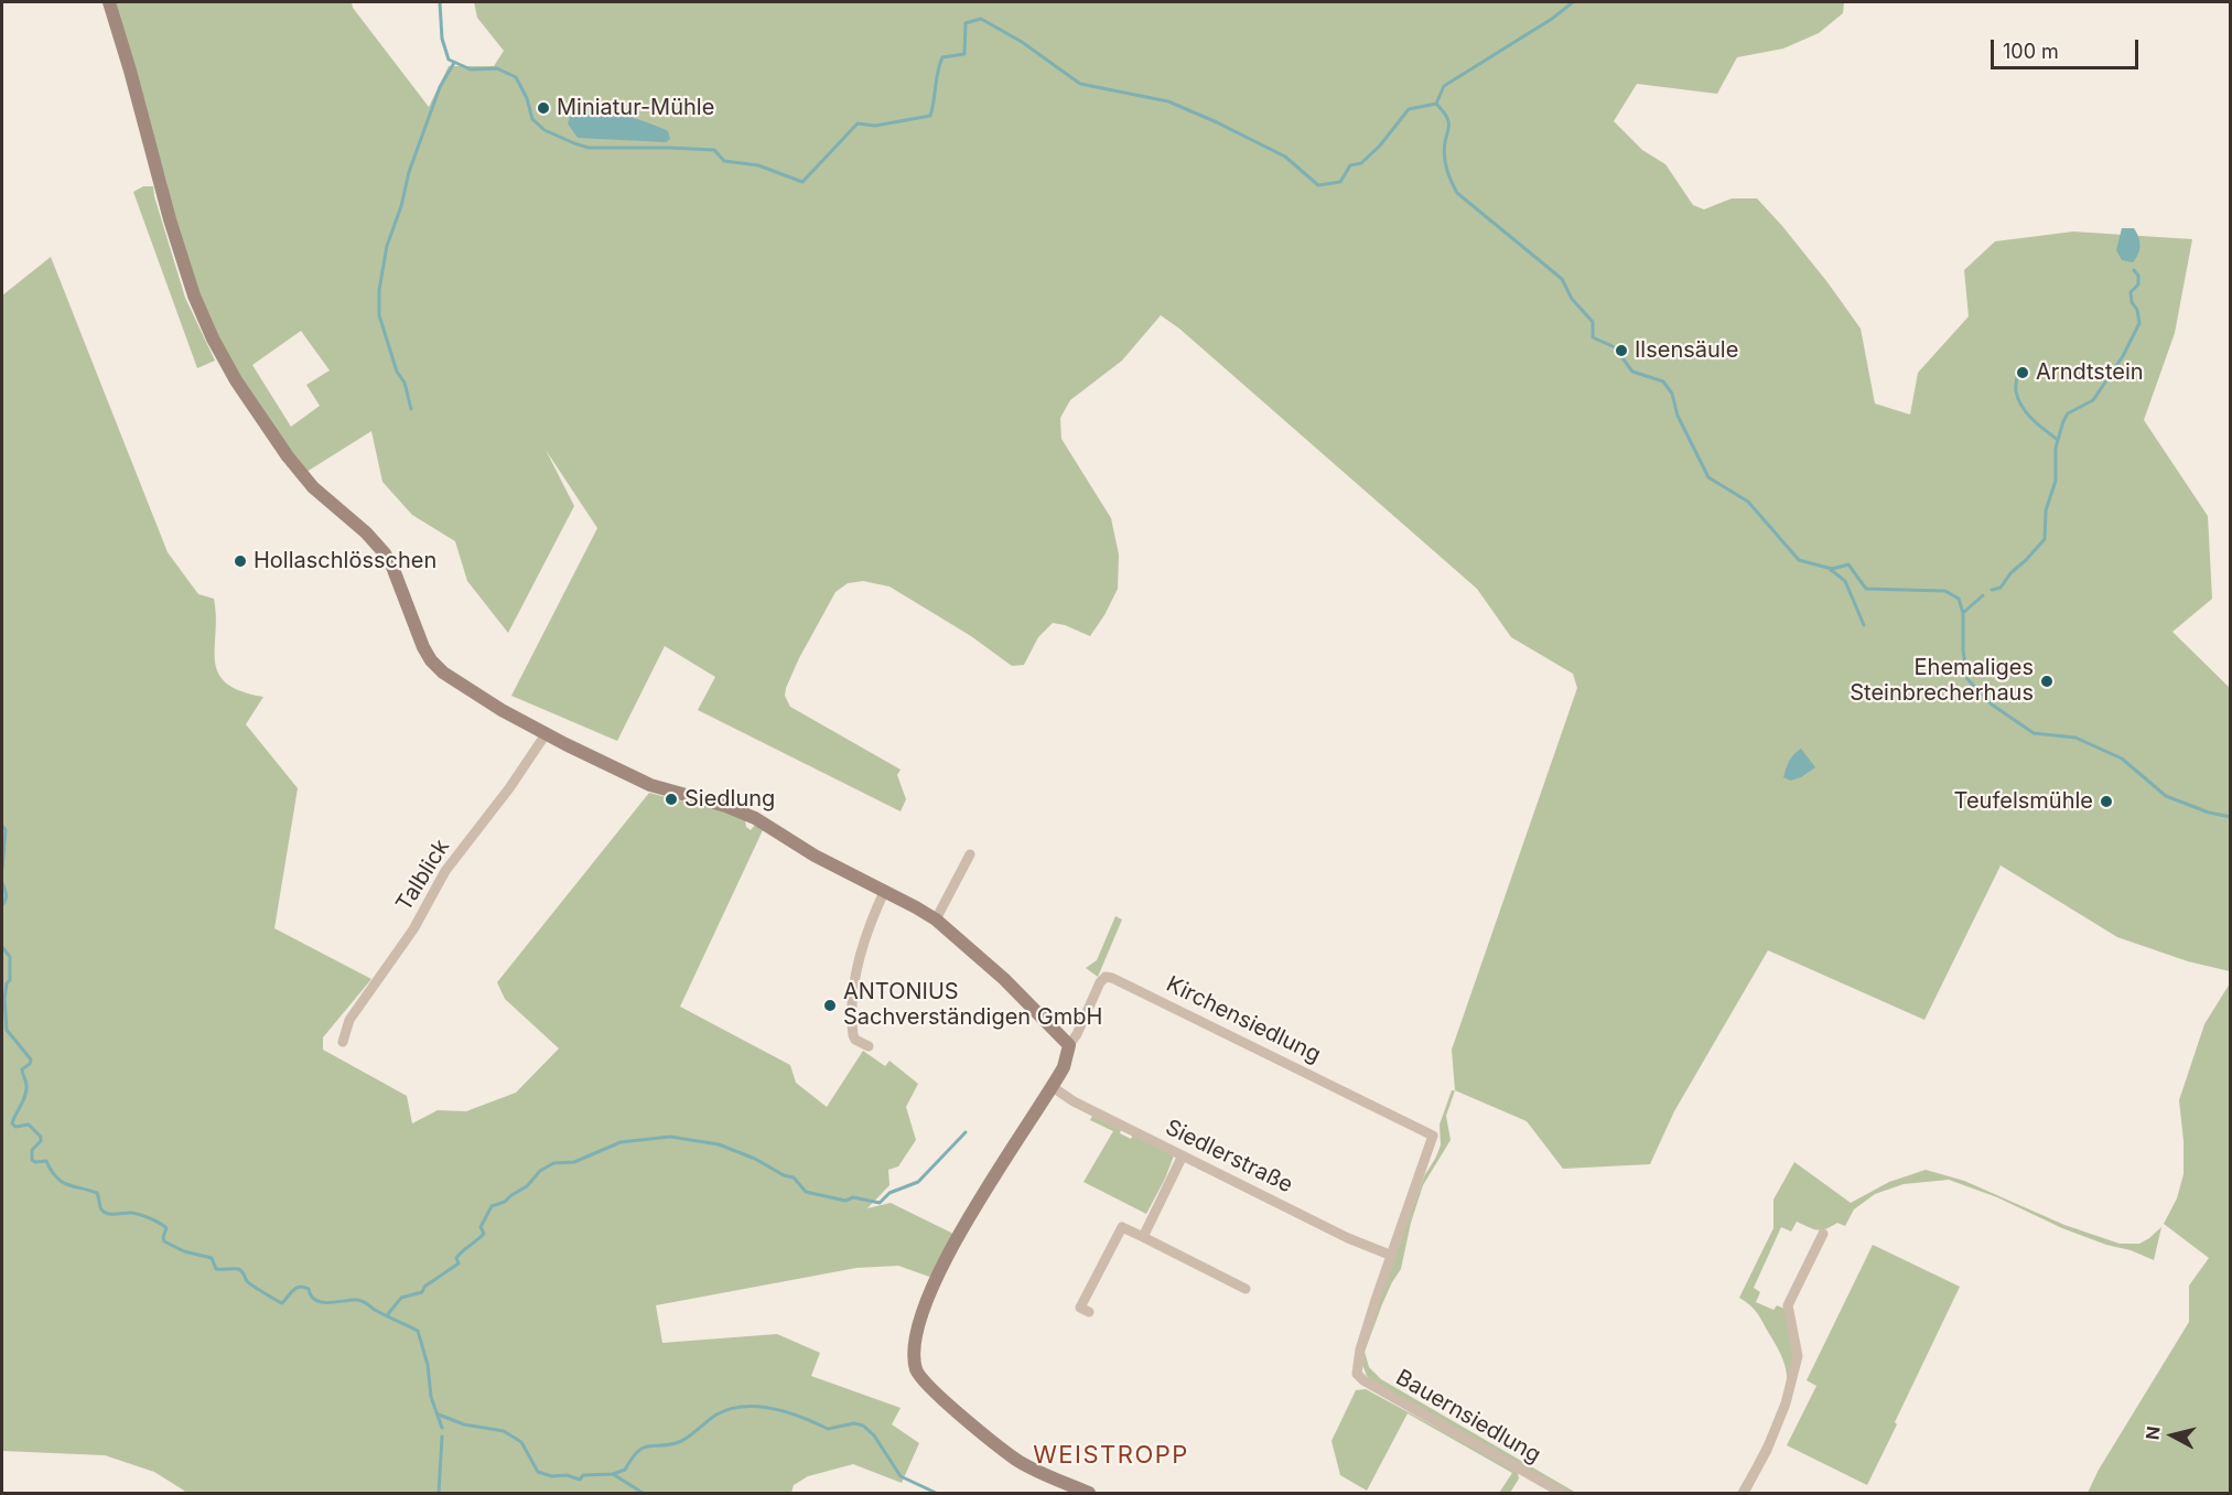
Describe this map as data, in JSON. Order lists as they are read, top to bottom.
{
  "streets": {
    "street": [
      "Talblick",
      "Kirchensiedlung",
      "Siedlerstraße",
      "Bauernsiedlung"
    ]
  },
  "crossings": [
    ["Kirchensiedlung", "Siedlerstraße"],
    ["Kirchensiedlung", "Bauernsiedlung"],
    ["Siedlerstraße", "Bauernsiedlung"]
  ],
  "districts": ["WEISTROPP"],
  "places": [
    "Miniatur-Mühle",
    "Ilsensäule",
    "Arndtstein",
    "Hollaschlösschen",
    "Ehemaliges Steinbrecherhaus",
    "Siedlung",
    "Teufelsmühle",
    "ANTONIUS Sachverständigen GmbH"
  ],
  "scale_bar": "100 m",
  "north": "left"
}
